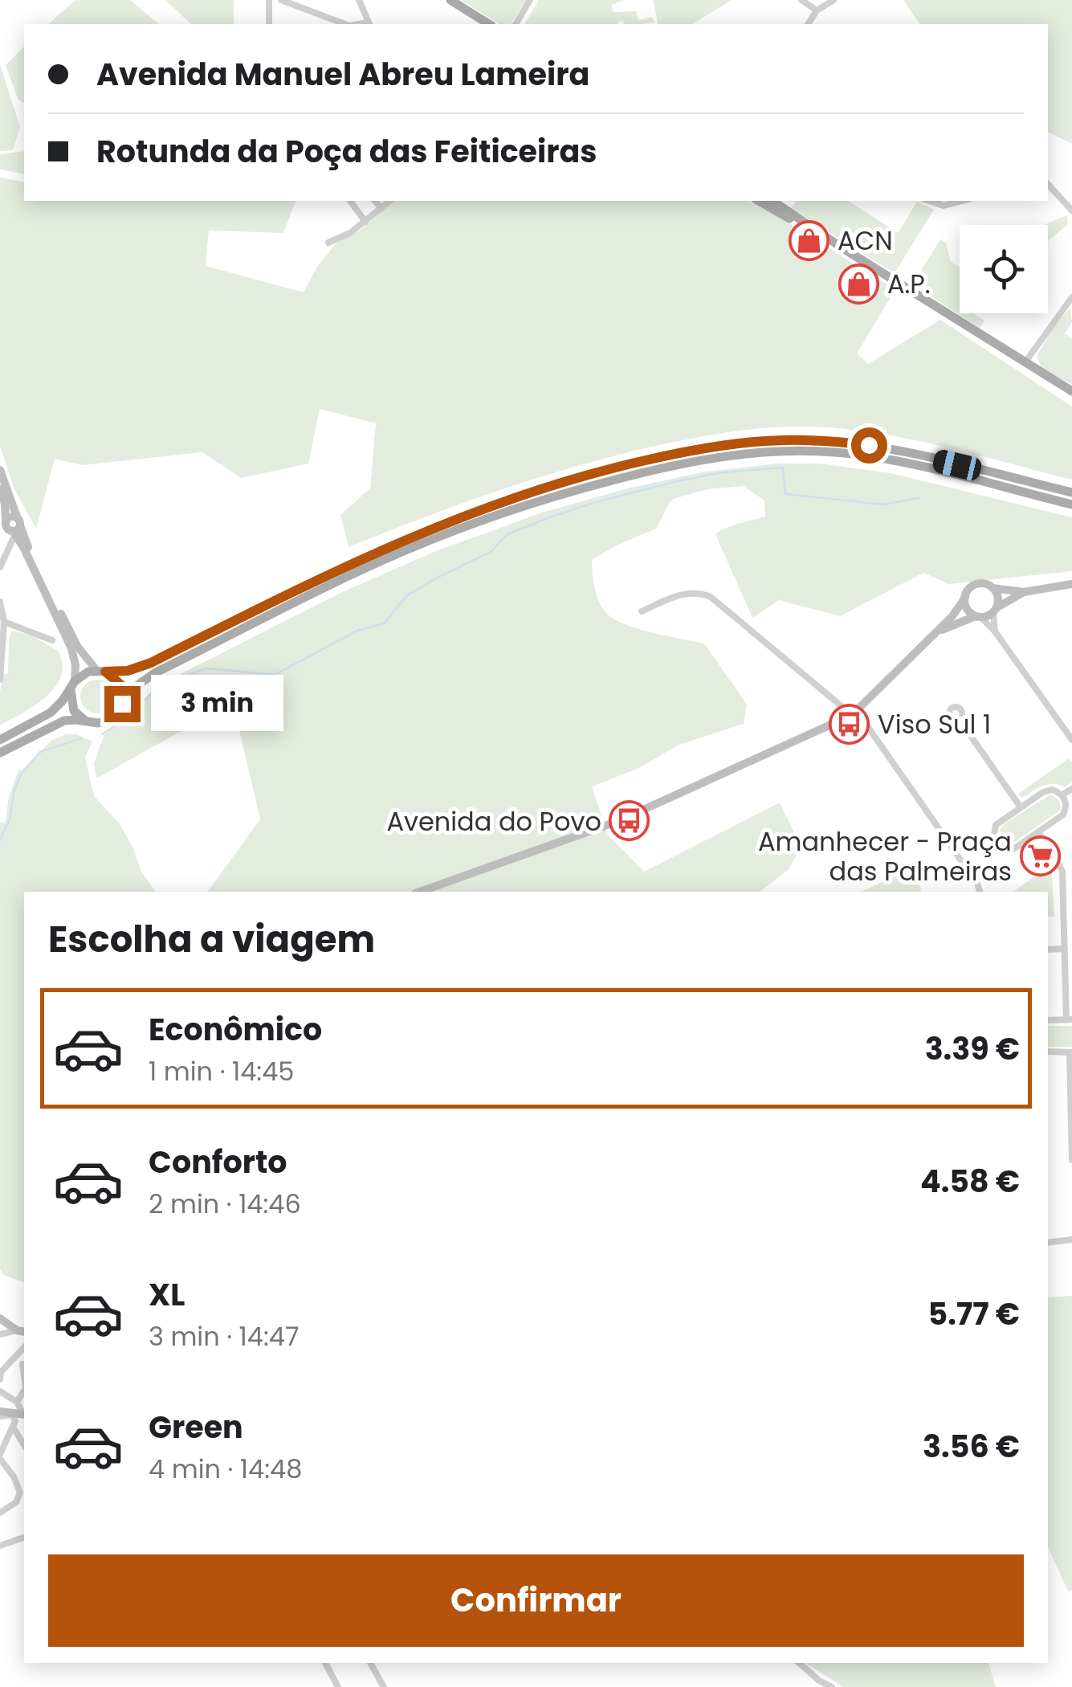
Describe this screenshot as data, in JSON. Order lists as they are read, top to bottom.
{
  "places": {
    "shop": ["ACN", "A.P."],
    "bus stop": ["Viso Sul 1", "Avenida do Povo"],
    "supermarket": ["Amanhecer - Praça das Palmeiras"]
  },
  "page": {
    "banner": ["Avenida Manuel Abreu Lameira", "Rotunda da Poça das Feiticeiras"],
    "bubble": "3 min",
    "heading": "Escolha a viagem",
    "list": [
      {
        "name": "Econômico",
        "note": "1 min · 14:45",
        "value": "3.39 €"
      },
      {
        "name": "Conforto",
        "note": "2 min · 14:46",
        "value": "4.58 €"
      },
      {
        "name": "XL",
        "note": "3 min · 14:47",
        "value": "5.77 €"
      },
      {
        "name": "Green",
        "note": "4 min · 14:48",
        "value": "3.56 €"
      }
    ],
    "buttons": "Confirmar"
  }
}
